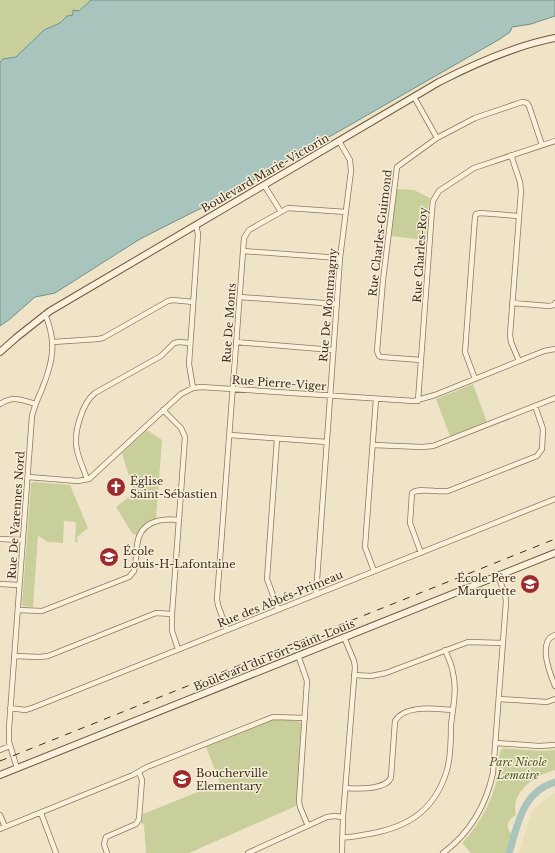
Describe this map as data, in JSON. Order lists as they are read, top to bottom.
{
  "streets": {
    "street": [
      "Boulevard Marie-Victorin",
      "Rue Charles-Guimond",
      "Rue Charles-Roy",
      "Rue De Montmagny",
      "Rue De Monts",
      "Rue Pierre-Viger",
      "Rue De Varennes Nord",
      "Rue des Abbés-Primeau",
      "Boulevard du Fort-Saint-Louis"
    ]
  },
  "crossings": [
    ["Boulevard Marie-Victorin", "Rue De Montmagny"],
    ["Boulevard Marie-Victorin", "Rue De Varennes Nord"],
    ["Rue Charles-Guimond", "Rue Charles-Roy"],
    ["Rue Charles-Roy", "Rue Pierre-Viger"],
    ["Rue De Montmagny", "Rue De Monts"],
    ["Rue De Montmagny", "Rue Pierre-Viger"],
    ["Rue De Montmagny", "Rue des Abbés-Primeau"],
    ["Rue De Monts", "Rue Pierre-Viger"],
    ["Rue De Monts", "Rue des Abbés-Primeau"],
    ["Rue De Varennes Nord", "Rue des Abbés-Primeau"],
    ["Rue De Varennes Nord", "Boulevard du Fort-Saint-Louis"]
  ],
  "parks": ["Parc Nicole Lemaire"],
  "places": {
    "church": ["Église Saint-Sébastien"],
    "school or university": ["École Louis-H-Lafontaine", "École Père Marquette", "Boucherville Elementary"]
  }
}
